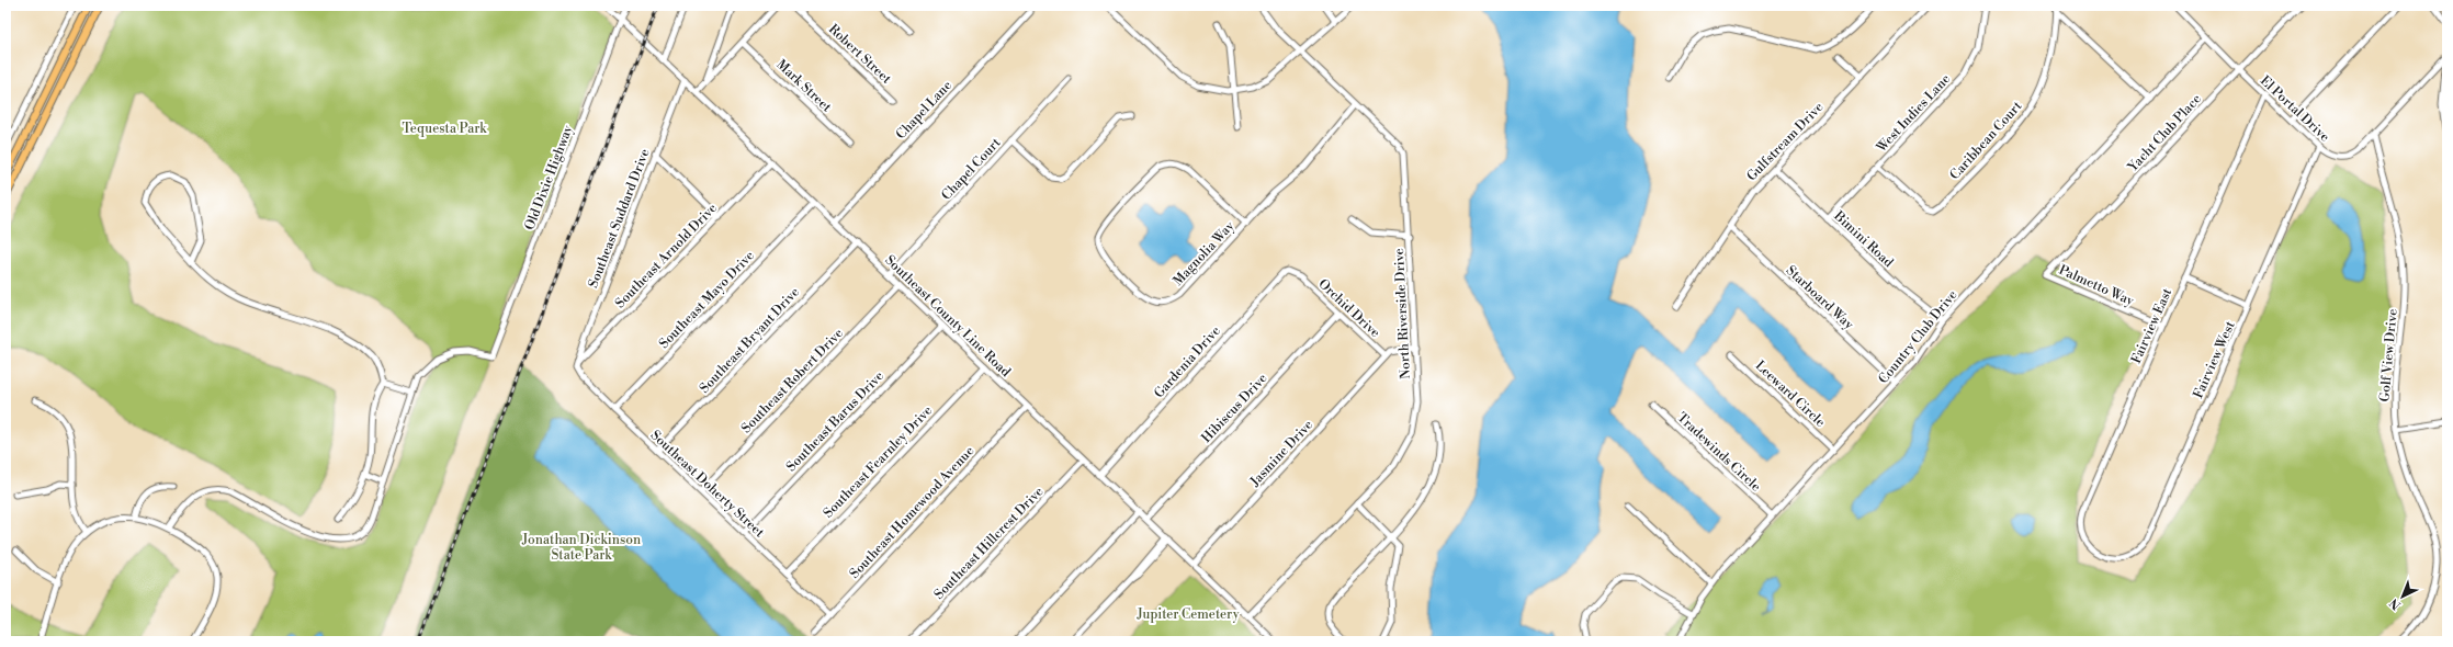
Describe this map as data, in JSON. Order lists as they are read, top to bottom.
{
  "streets": {
    "street": [
      "Robert Street",
      "Mark Street",
      "El Portal Drive",
      "Chapel Lane",
      "West Indies Lane",
      "Yacht Club Place",
      "Caribbean Court",
      "Gulfstream Drive",
      "Chapel Court",
      "Old Dixie Highway",
      "Southeast Suddard Drive",
      "Bimini Road",
      "Magnolia Way",
      "Southeast Arnold Drive",
      "Palmetto Way",
      "Starboard Way",
      "Southeast Mayo Drive",
      "Orchid Drive",
      "North Riverside Drive",
      "Southeast County Line Road",
      "Fairview East",
      "Country Club Drive",
      "Southeast Bryant Drive",
      "Golf View Drive",
      "Fairview West",
      "Gardenia Drive",
      "Southeast Robert Drive",
      "Leeward Circle",
      "Hibiscus Drive",
      "Southeast Barus Drive",
      "Tradewinds Circle",
      "Jasmine Drive",
      "Southeast Fearnley Drive",
      "Southeast Doherty Street",
      "Southeast Homewood Avenue",
      "Southeast Hillcrest Drive"
    ]
  },
  "crossings": [
    ["El Portal Drive", "Yacht Club Place"],
    ["El Portal Drive", "Fairview East"],
    ["El Portal Drive", "Country Club Drive"],
    ["El Portal Drive", "Golf View Drive"],
    ["El Portal Drive", "Fairview West"],
    ["Chapel Lane", "Southeast County Line Road"],
    ["West Indies Lane", "Caribbean Court"],
    ["West Indies Lane", "Bimini Road"],
    ["Yacht Club Place", "Palmetto Way"],
    ["Gulfstream Drive", "Bimini Road"],
    ["Gulfstream Drive", "Starboard Way"],
    ["Chapel Court", "Southeast County Line Road"],
    ["Old Dixie Highway", "Southeast County Line Road"],
    ["Southeast Suddard Drive", "Southeast Arnold Drive"],
    ["Southeast Suddard Drive", "Southeast County Line Road"],
    ["Southeast Suddard Drive", "Southeast Doherty Street"],
    ["Bimini Road", "Country Club Drive"],
    ["Magnolia Way", "North Riverside Drive"],
    ["Southeast Arnold Drive", "Southeast County Line Road"],
    ["Southeast Arnold Drive", "Southeast Doherty Street"],
    ["Palmetto Way", "Fairview East"],
    ["Starboard Way", "Country Club Drive"],
    ["Southeast Mayo Drive", "Southeast County Line Road"],
    ["Southeast Mayo Drive", "Southeast Doherty Street"],
    ["Orchid Drive", "Gardenia Drive"],
    ["Orchid Drive", "Hibiscus Drive"],
    ["Orchid Drive", "Jasmine Drive"],
    ["North Riverside Drive", "Southeast County Line Road"],
    ["Southeast County Line Road", "Southeast Bryant Drive"],
    ["Southeast County Line Road", "Gardenia Drive"],
    ["Southeast County Line Road", "Southeast Robert Drive"],
    ["Southeast County Line Road", "Hibiscus Drive"],
    ["Southeast County Line Road", "Southeast Barus Drive"],
    ["Southeast County Line Road", "Jasmine Drive"],
    ["Southeast County Line Road", "Southeast Fearnley Drive"],
    ["Southeast County Line Road", "Southeast Homewood Avenue"],
    ["Southeast County Line Road", "Southeast Hillcrest Drive"],
    ["Fairview East", "Fairview West"],
    ["Country Club Drive", "Leeward Circle"],
    ["Country Club Drive", "Tradewinds Circle"],
    ["Southeast Bryant Drive", "Southeast Doherty Street"],
    ["Southeast Robert Drive", "Southeast Doherty Street"],
    ["Southeast Barus Drive", "Southeast Doherty Street"],
    ["Southeast Fearnley Drive", "Southeast Doherty Street"],
    ["Southeast Doherty Street", "Southeast Homewood Avenue"]
  ],
  "parks": ["Tequesta Park", "Jonathan Dickinson State Park", "Jupiter Cemetery"],
  "north": "bottom left"
}
